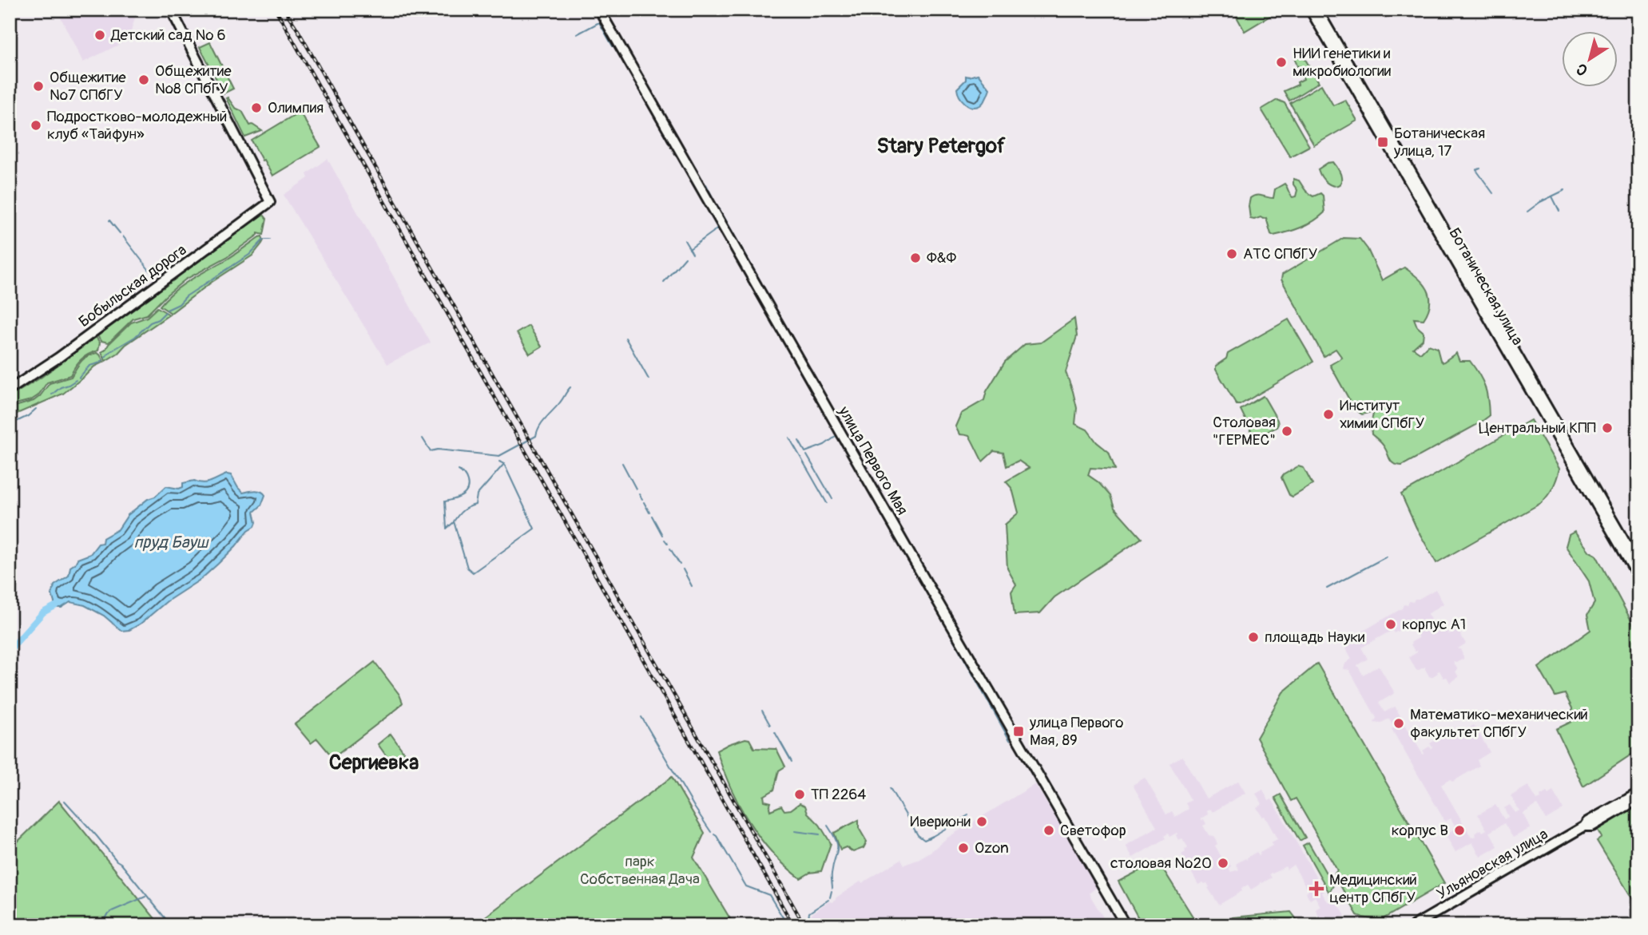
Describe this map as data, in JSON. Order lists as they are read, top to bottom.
{
  "streets": {
    "street": [
      "Бобыльская дорога",
      "Ботаническая улица",
      "улица Первого Мая",
      "Ульяновская улица"
    ]
  },
  "districts": ["Stary Petergof", "Сергиевка"],
  "water": ["пруд Бауш"],
  "parks": ["парк Собственная Дача"],
  "places": {
    "other": [
      "Детский сад № 6",
      "НИИ генетики и микробиологии",
      "Общежитие №8 СПбГУ",
      "Общежитие №7 СПбГУ",
      "Олимпия",
      "Подростково-молодежный клуб «Тайфун»",
      "АТС СПбГУ",
      "Ф&Ф",
      "Институт химии СПбГУ",
      "Центральный КПП",
      "Столовая \"ГЕРМЕС\"",
      "корпус А1",
      "площадь Науки",
      "Математико-механический факультет СПбГУ",
      "ТП 2264",
      "Ивериони",
      "Светофор",
      "корпус В",
      "Ozon",
      "столовая №20"
    ],
    "transit": ["Ботаническая улица, 17", "улица Первого Мая, 89"],
    "health": ["Медицинский центр СПбГУ"]
  },
  "north": "bottom left"
}
